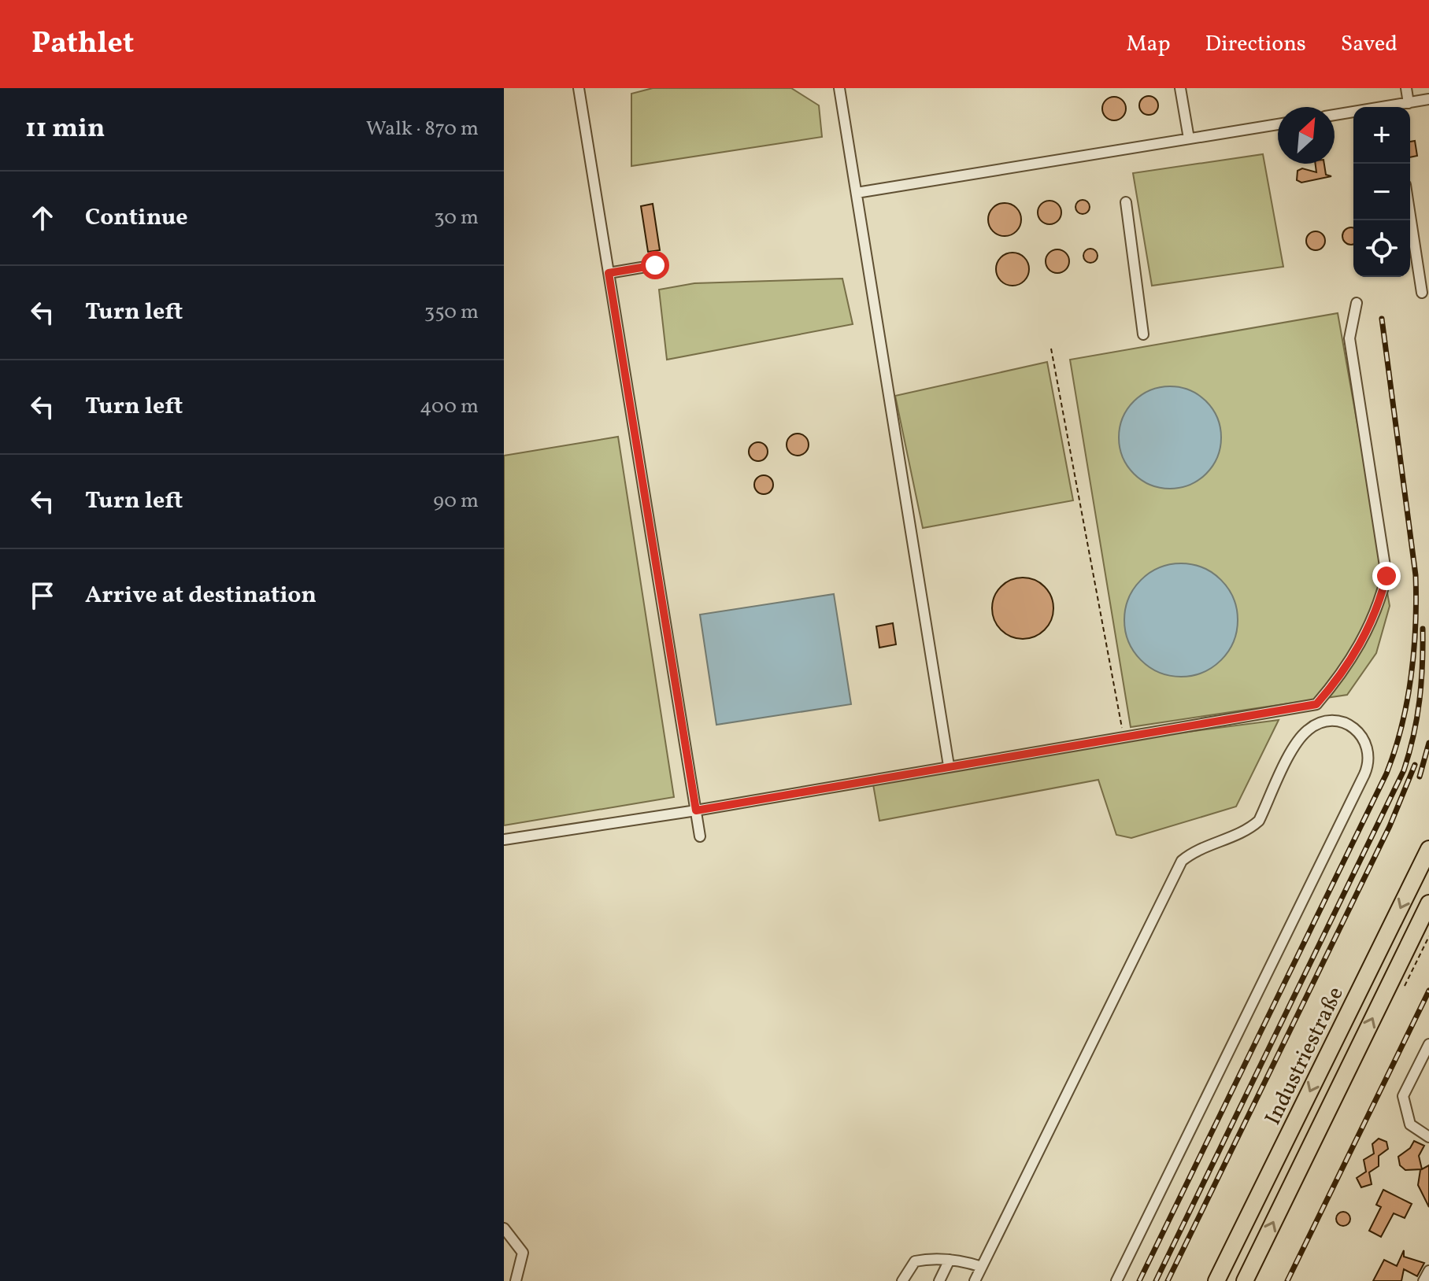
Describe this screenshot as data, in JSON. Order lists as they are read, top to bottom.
{
  "streets": {
    "highway": ["Industriestraße"]
  },
  "north": "top right",
  "page": {
    "header": "Pathlet",
    "nav": ["Map", "Directions", "Saved"],
    "heading": ["11 min", "Walk · 870 m"],
    "map_buttons": ["+", "−"],
    "list": [
      ["Continue", "30 m"],
      ["Turn left", "350 m"],
      ["Turn left", "400 m"],
      ["Turn left", "90 m"],
      "Arrive at destination"
    ]
  }
}
